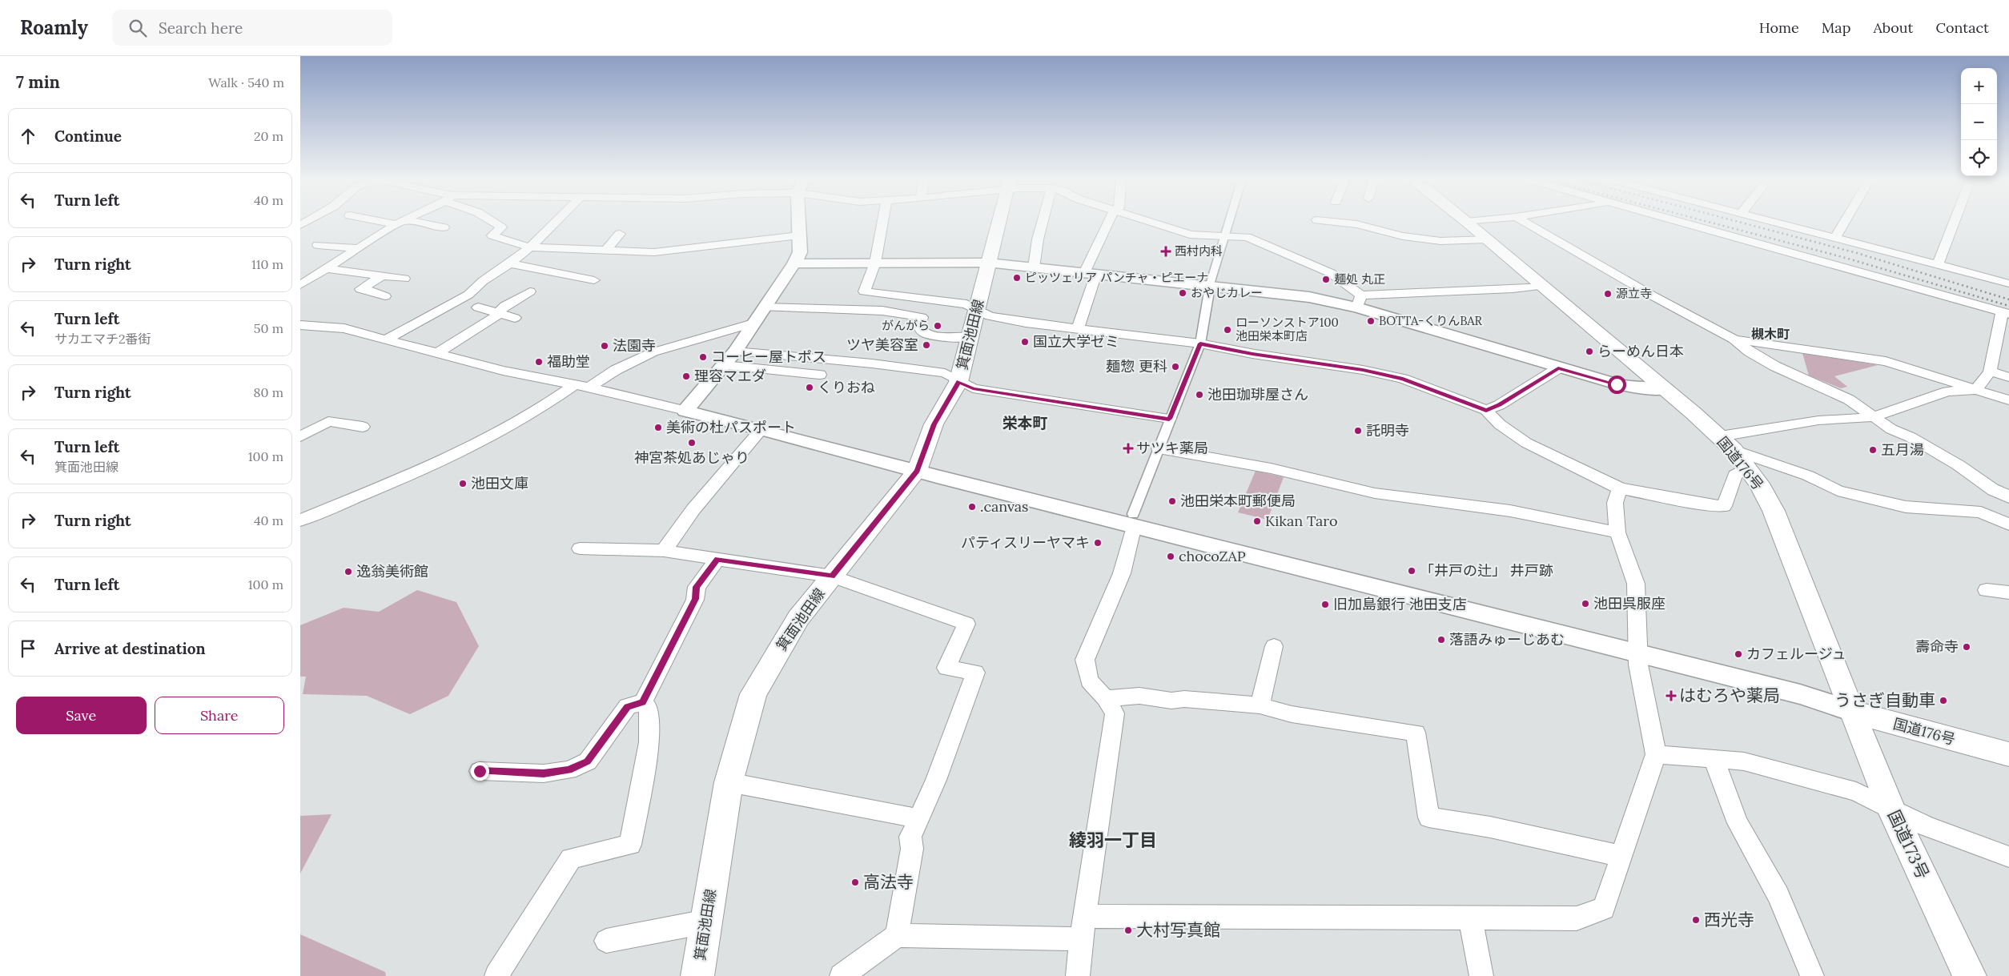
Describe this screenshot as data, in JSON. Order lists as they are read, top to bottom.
{
  "streets": {
    "main road": ["箕面池田線", "国道176号", "国道173号"]
  },
  "crossings": [
    ["国道176号", "国道173号"]
  ],
  "districts": ["槻木町", "栄本町", "綾羽一丁目"],
  "places": {
    "health": ["西村内科", "サツキ薬局", "はむろや薬局"],
    "other": [
      "ピッツェリア パンチャ・ピエーナ",
      "麺処 丸正",
      "おやじカレー",
      "源立寺",
      "BOTTA-くりんBAR",
      "がんがら",
      "ローソンストア100 池田栄本町店",
      "国立大学ゼミ",
      "ツヤ美容室",
      "法園寺",
      "らーめん日本",
      "コーヒー屋トポス",
      "福助堂",
      "麺惣 更科",
      "理容マエダ",
      "くりおね",
      "池田珈琲屋さん",
      "美術の杜パスポート",
      "託明寺",
      "神宮茶処あじゃり",
      "五月湯",
      "池田文庫",
      "池田栄本町郵便局",
      ".canvas",
      "Kikan Taro",
      "パティスリーヤマキ",
      "chocoZAP",
      "「井戸の辻」 井戸跡",
      "逸翁美術館",
      "池田呉服座",
      "旧加島銀行 池田支店",
      "落語みゅーじあむ",
      "壽命寺",
      "カフェルージュ",
      "うさぎ自動車",
      "高法寺",
      "西光寺",
      "大村写真館"
    ]
  },
  "page": {
    "header": "Roamly",
    "search": "Search here",
    "nav": [
      "Home",
      "Map",
      "About",
      "Contact"
    ],
    "heading": ["7 min", "Walk · 540 m"],
    "map_buttons": ["+", "−"],
    "list": [
      ["Continue", "20 m"],
      ["Turn left", "40 m"],
      ["Turn right", "110 m"],
      ["Turn left", "サカエマチ2番街", "50 m"],
      ["Turn right", "80 m"],
      ["Turn left", "箕面池田線", "100 m"],
      ["Turn right", "40 m"],
      ["Turn left", "100 m"],
      "Arrive at destination"
    ],
    "buttons": ["Save", "Share"]
  }
}
